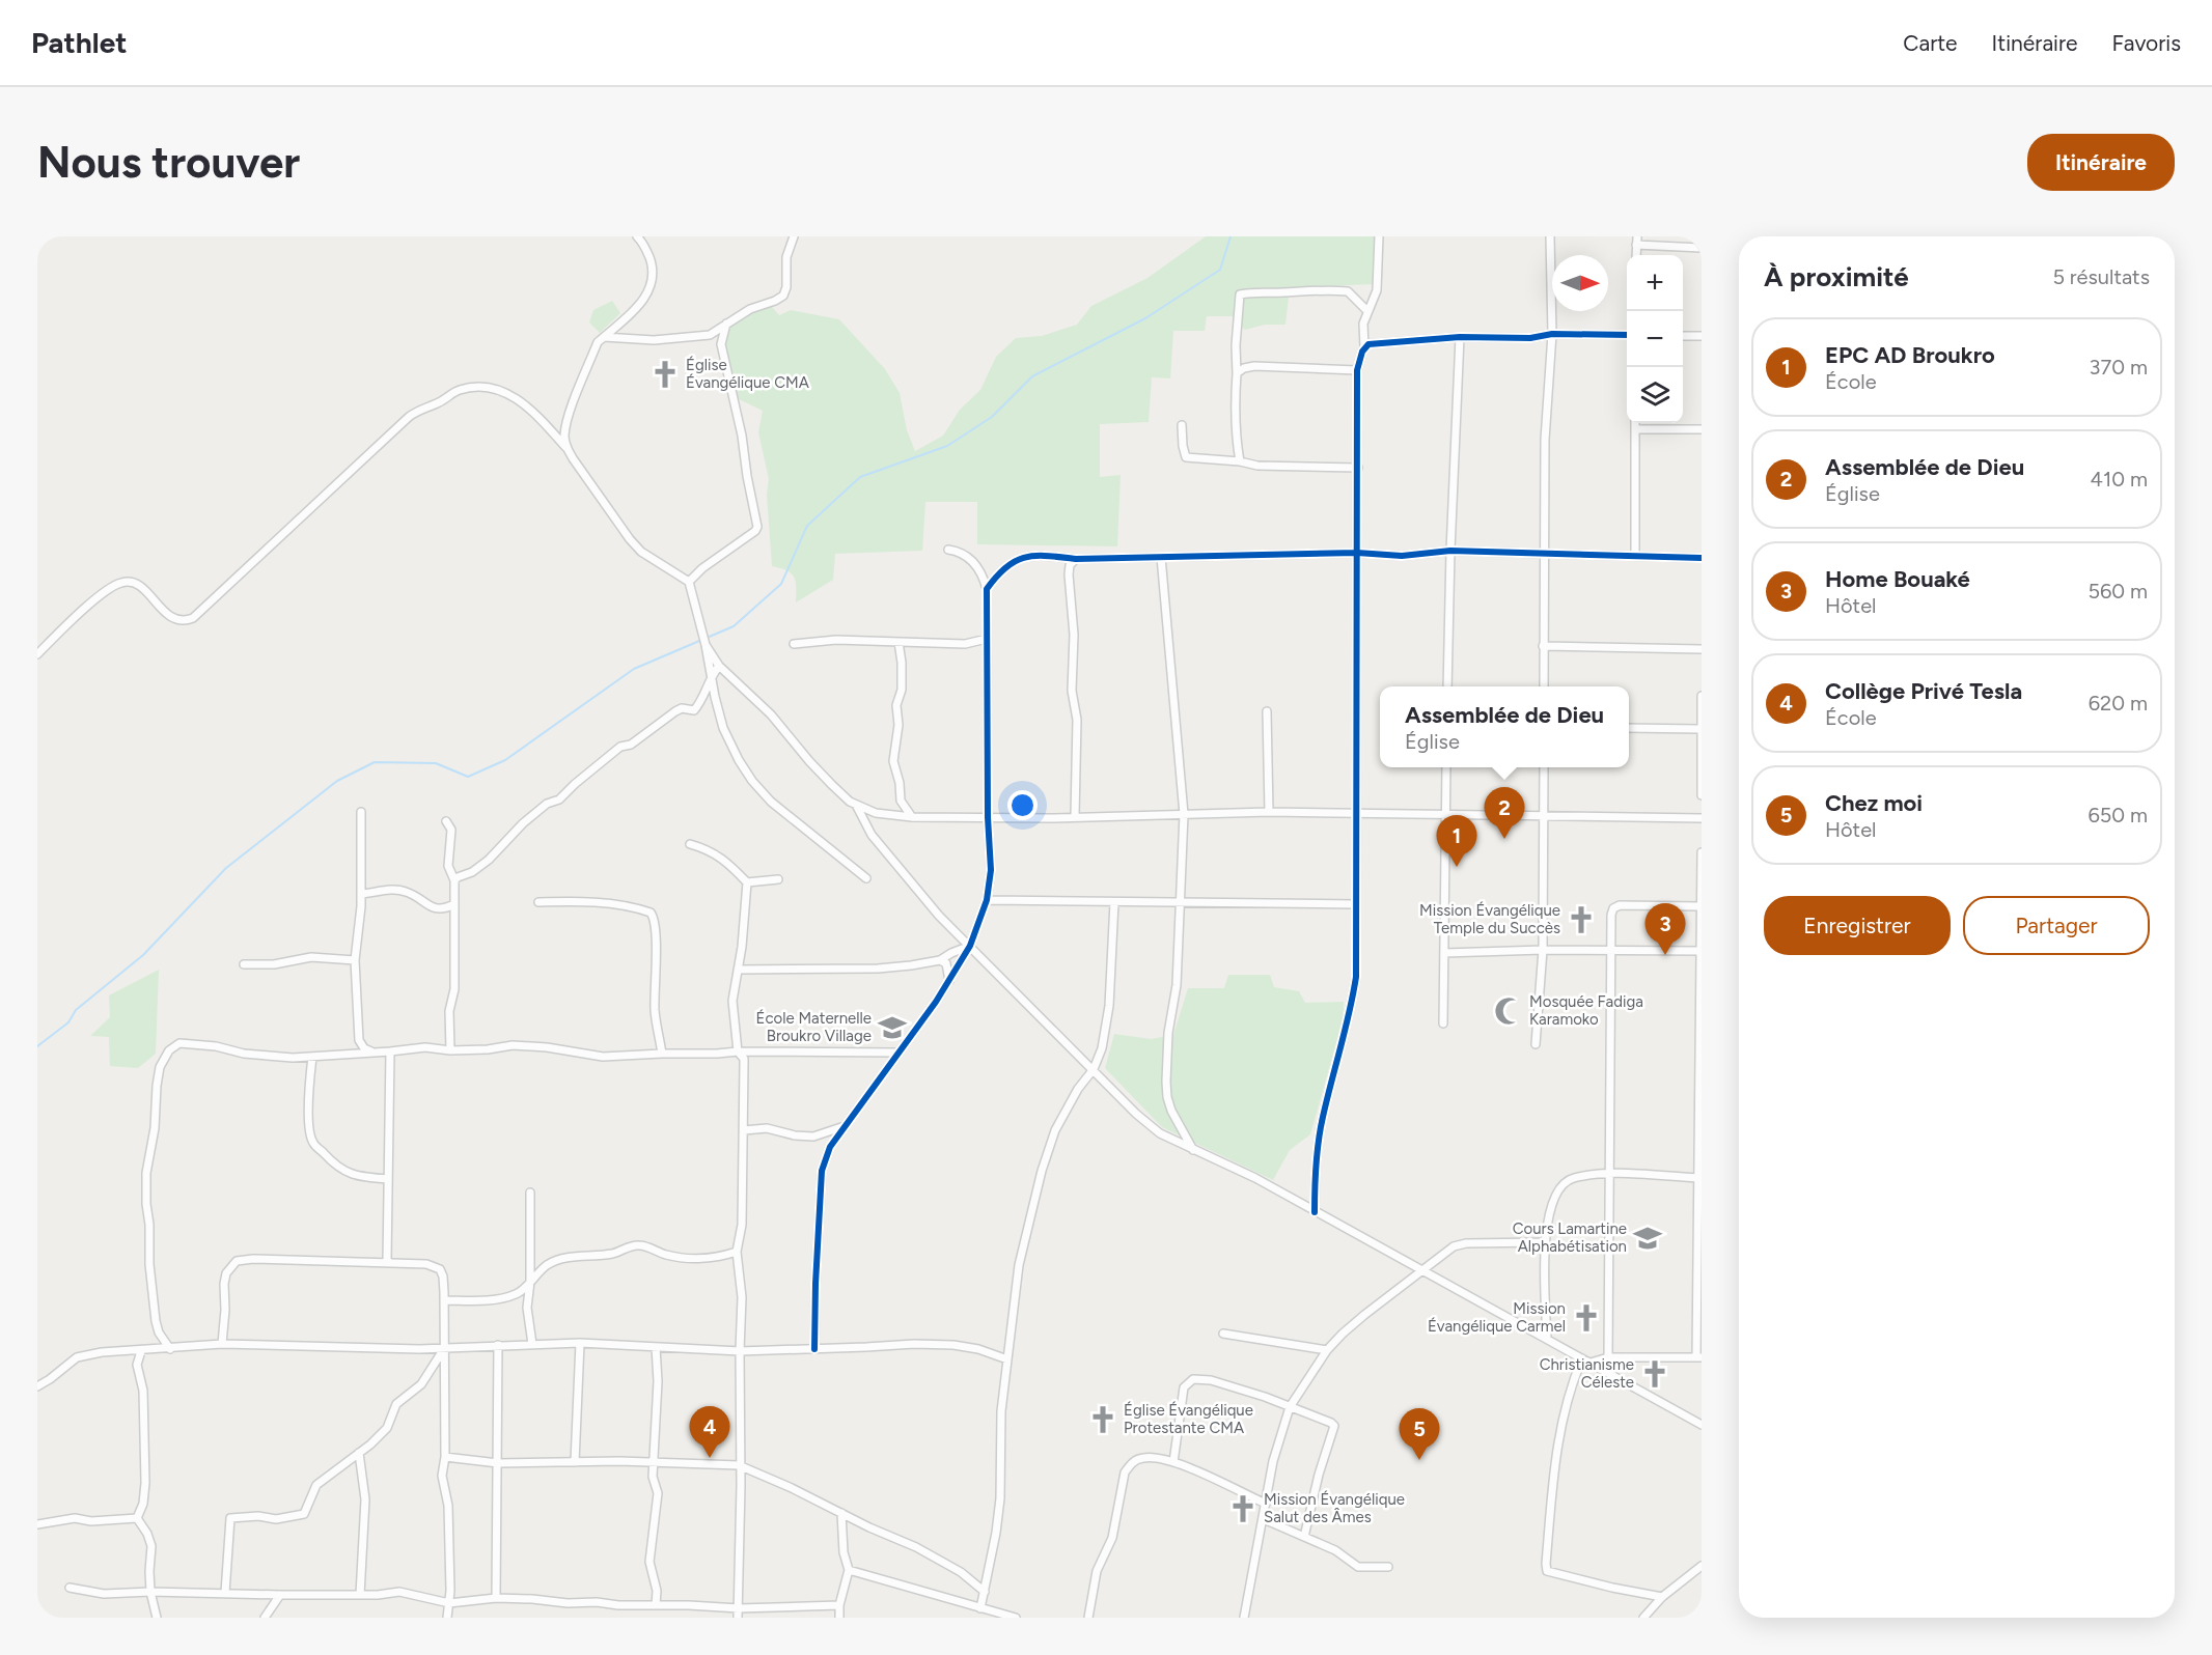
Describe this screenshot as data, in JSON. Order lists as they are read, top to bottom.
{
  "places": {
    "church": [
      "Église Évangélique CMA",
      "Mission Évangélique Temple du Succès",
      "Mission Évangélique Carmel",
      "Christianisme Céleste",
      "Église Évangélique Protestante CMA",
      "Mission Évangélique Salut des Âmes"
    ],
    "mosque": ["Mosquée Fadiga Karamoko"],
    "school or university": ["École Maternelle Broukro Village", "Cours Lamartine Alphabétisation"]
  },
  "north": "right",
  "page": {
    "header": "Pathlet",
    "nav": ["Carte", "Itinéraire", "Favoris"],
    "buttons": [
      "Itinéraire",
      ["Enregistrer", "Partager"]
    ],
    "title": "Nous trouver",
    "heading": ["À proximité", "5 résultats"],
    "map_buttons": ["+", "−"],
    "list": [
      {
        "mark": "1",
        "name": "EPC AD Broukro",
        "note": "École",
        "value": "370 m"
      },
      {
        "mark": "2",
        "name": "Assemblée de Dieu",
        "note": "Église",
        "value": "410 m"
      },
      {
        "mark": "3",
        "name": "Home Bouaké",
        "note": "Hôtel",
        "value": "560 m"
      },
      {
        "mark": "4",
        "name": "Collège Privé Tesla",
        "note": "École",
        "value": "620 m"
      },
      {
        "mark": "5",
        "name": "Chez moi",
        "note": "Hôtel",
        "value": "650 m"
      }
    ],
    "popup": ["Assemblée de Dieu", "Église"],
    "pins": [
      "2",
      "1",
      "3",
      "4",
      "5"
    ]
  }
}
